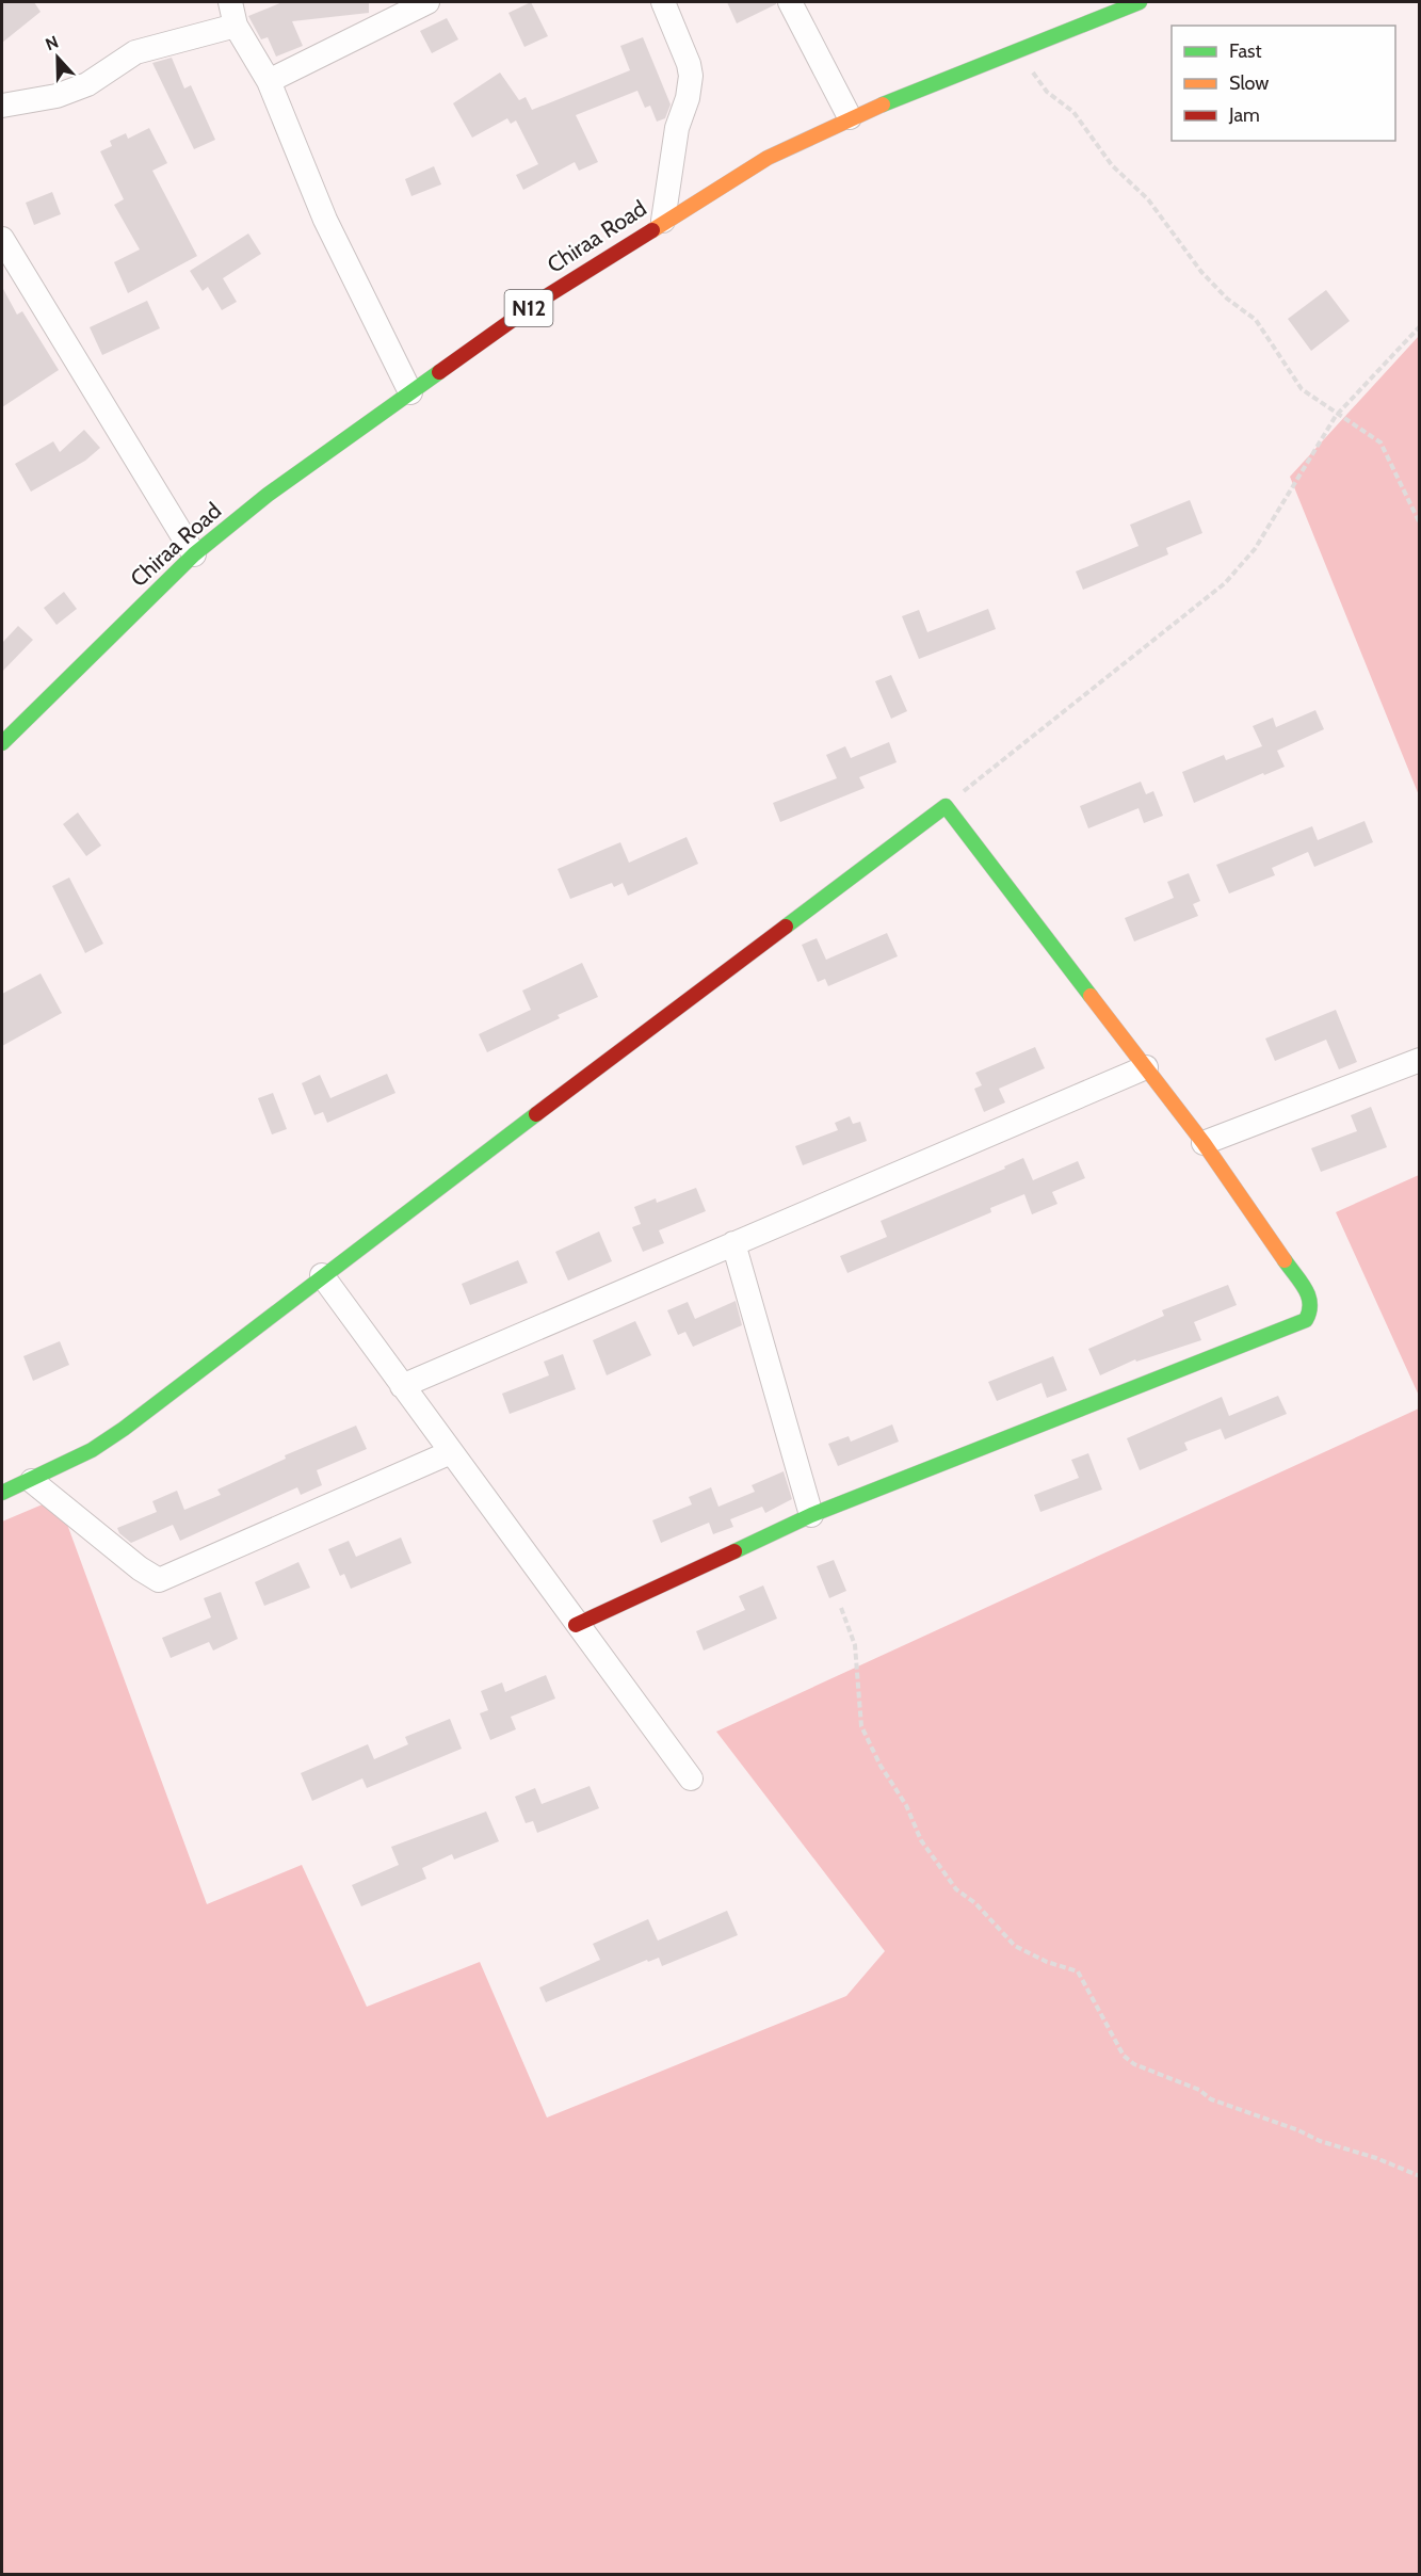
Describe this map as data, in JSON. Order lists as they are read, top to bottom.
{
  "streets": {
    "main road": ["Chiraa Road", "N12"]
  },
  "legend": ["Fast", "Slow", "Jam"],
  "north": "top"
}
